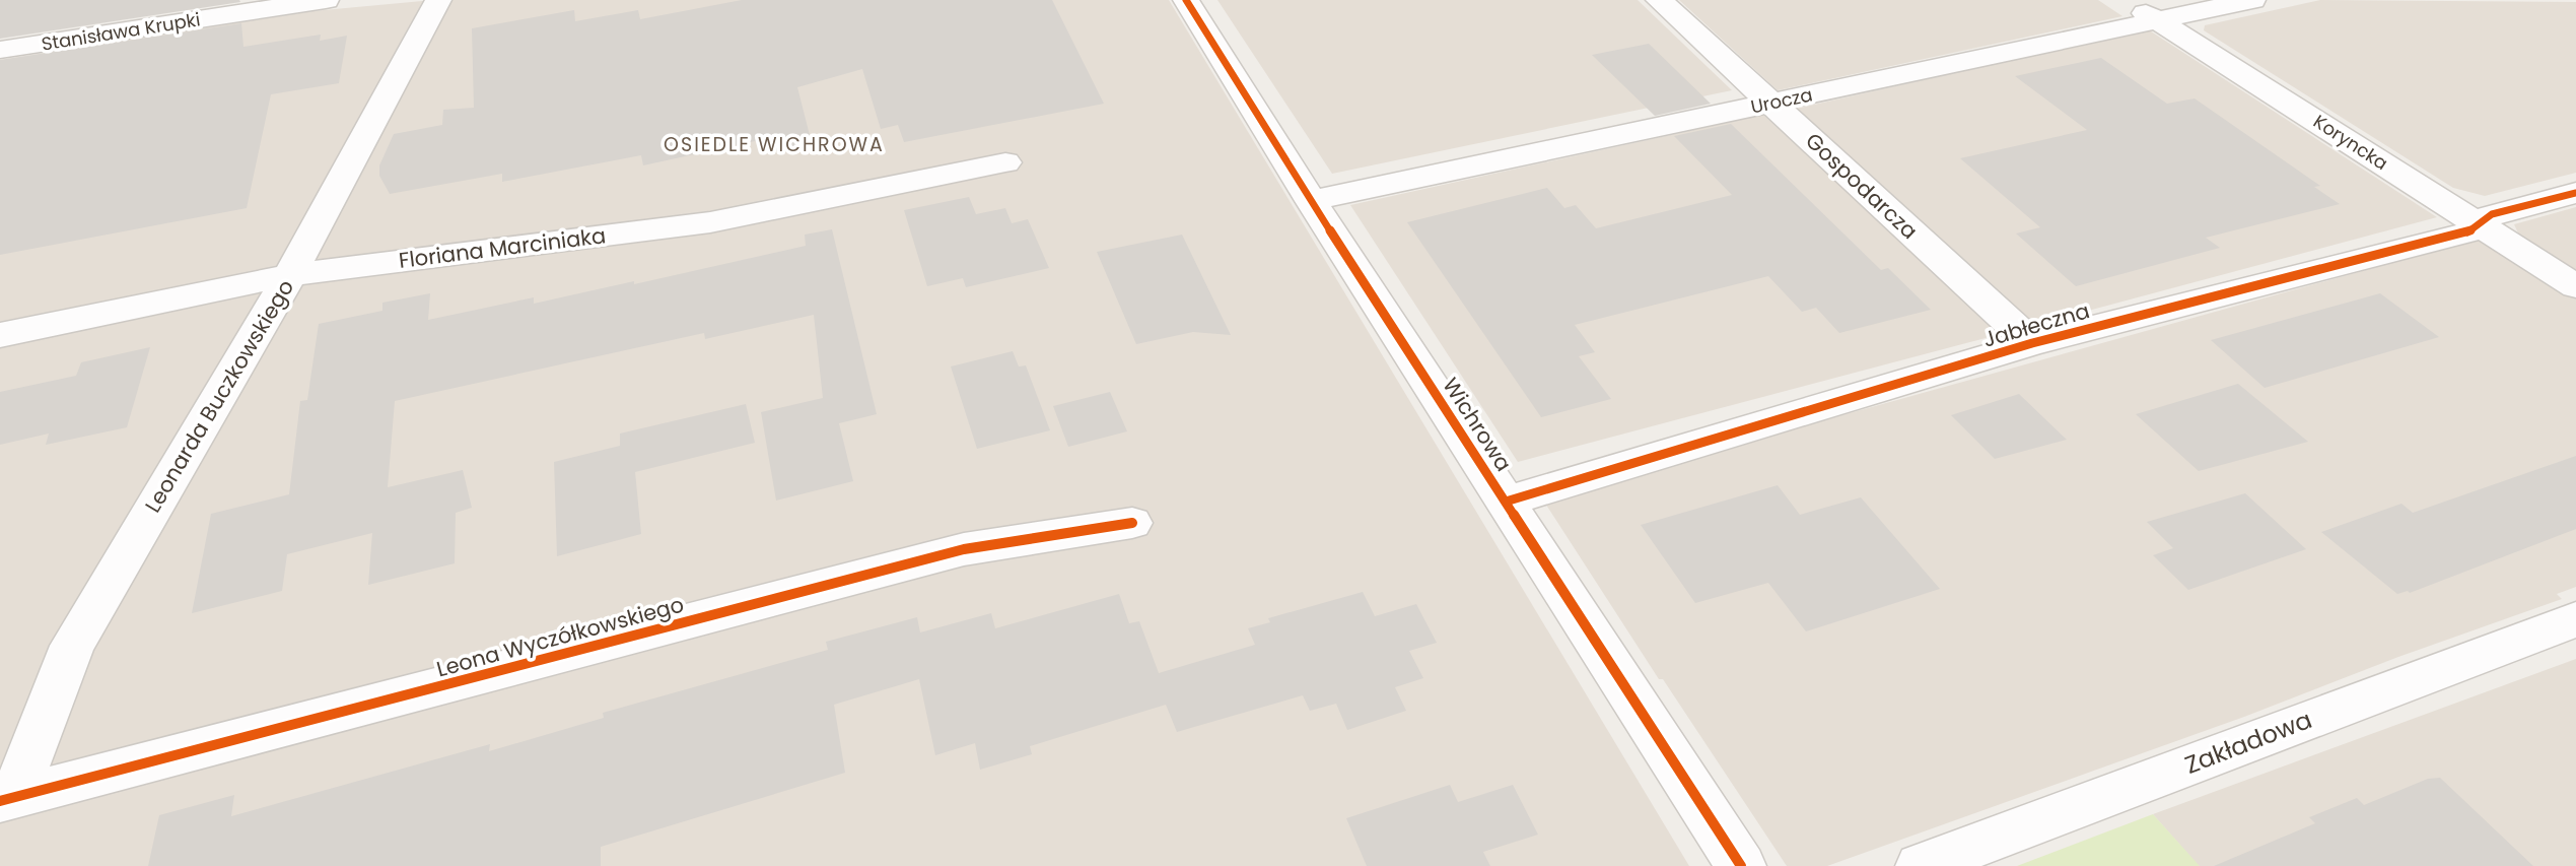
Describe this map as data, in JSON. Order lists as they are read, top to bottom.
{
  "streets": {
    "street": [
      "Stanisława Krupki",
      "Urocza",
      "Koryncka",
      "Gospodarcza",
      "Floriana Marciniaka",
      "Jabłeczna",
      "Leonarda Buczkowskiego",
      "Wichrowa",
      "Leona Wyczółkowskiego",
      "Zakładowa"
    ]
  },
  "crossings": [
    ["Urocza", "Koryncka"],
    ["Urocza", "Gospodarcza"],
    ["Urocza", "Wichrowa"],
    ["Koryncka", "Jabłeczna"],
    ["Gospodarcza", "Jabłeczna"],
    ["Floriana Marciniaka", "Leonarda Buczkowskiego"],
    ["Jabłeczna", "Wichrowa"],
    ["Leonarda Buczkowskiego", "Leona Wyczółkowskiego"]
  ],
  "districts": ["OSIEDLE WICHROWA"]
}
